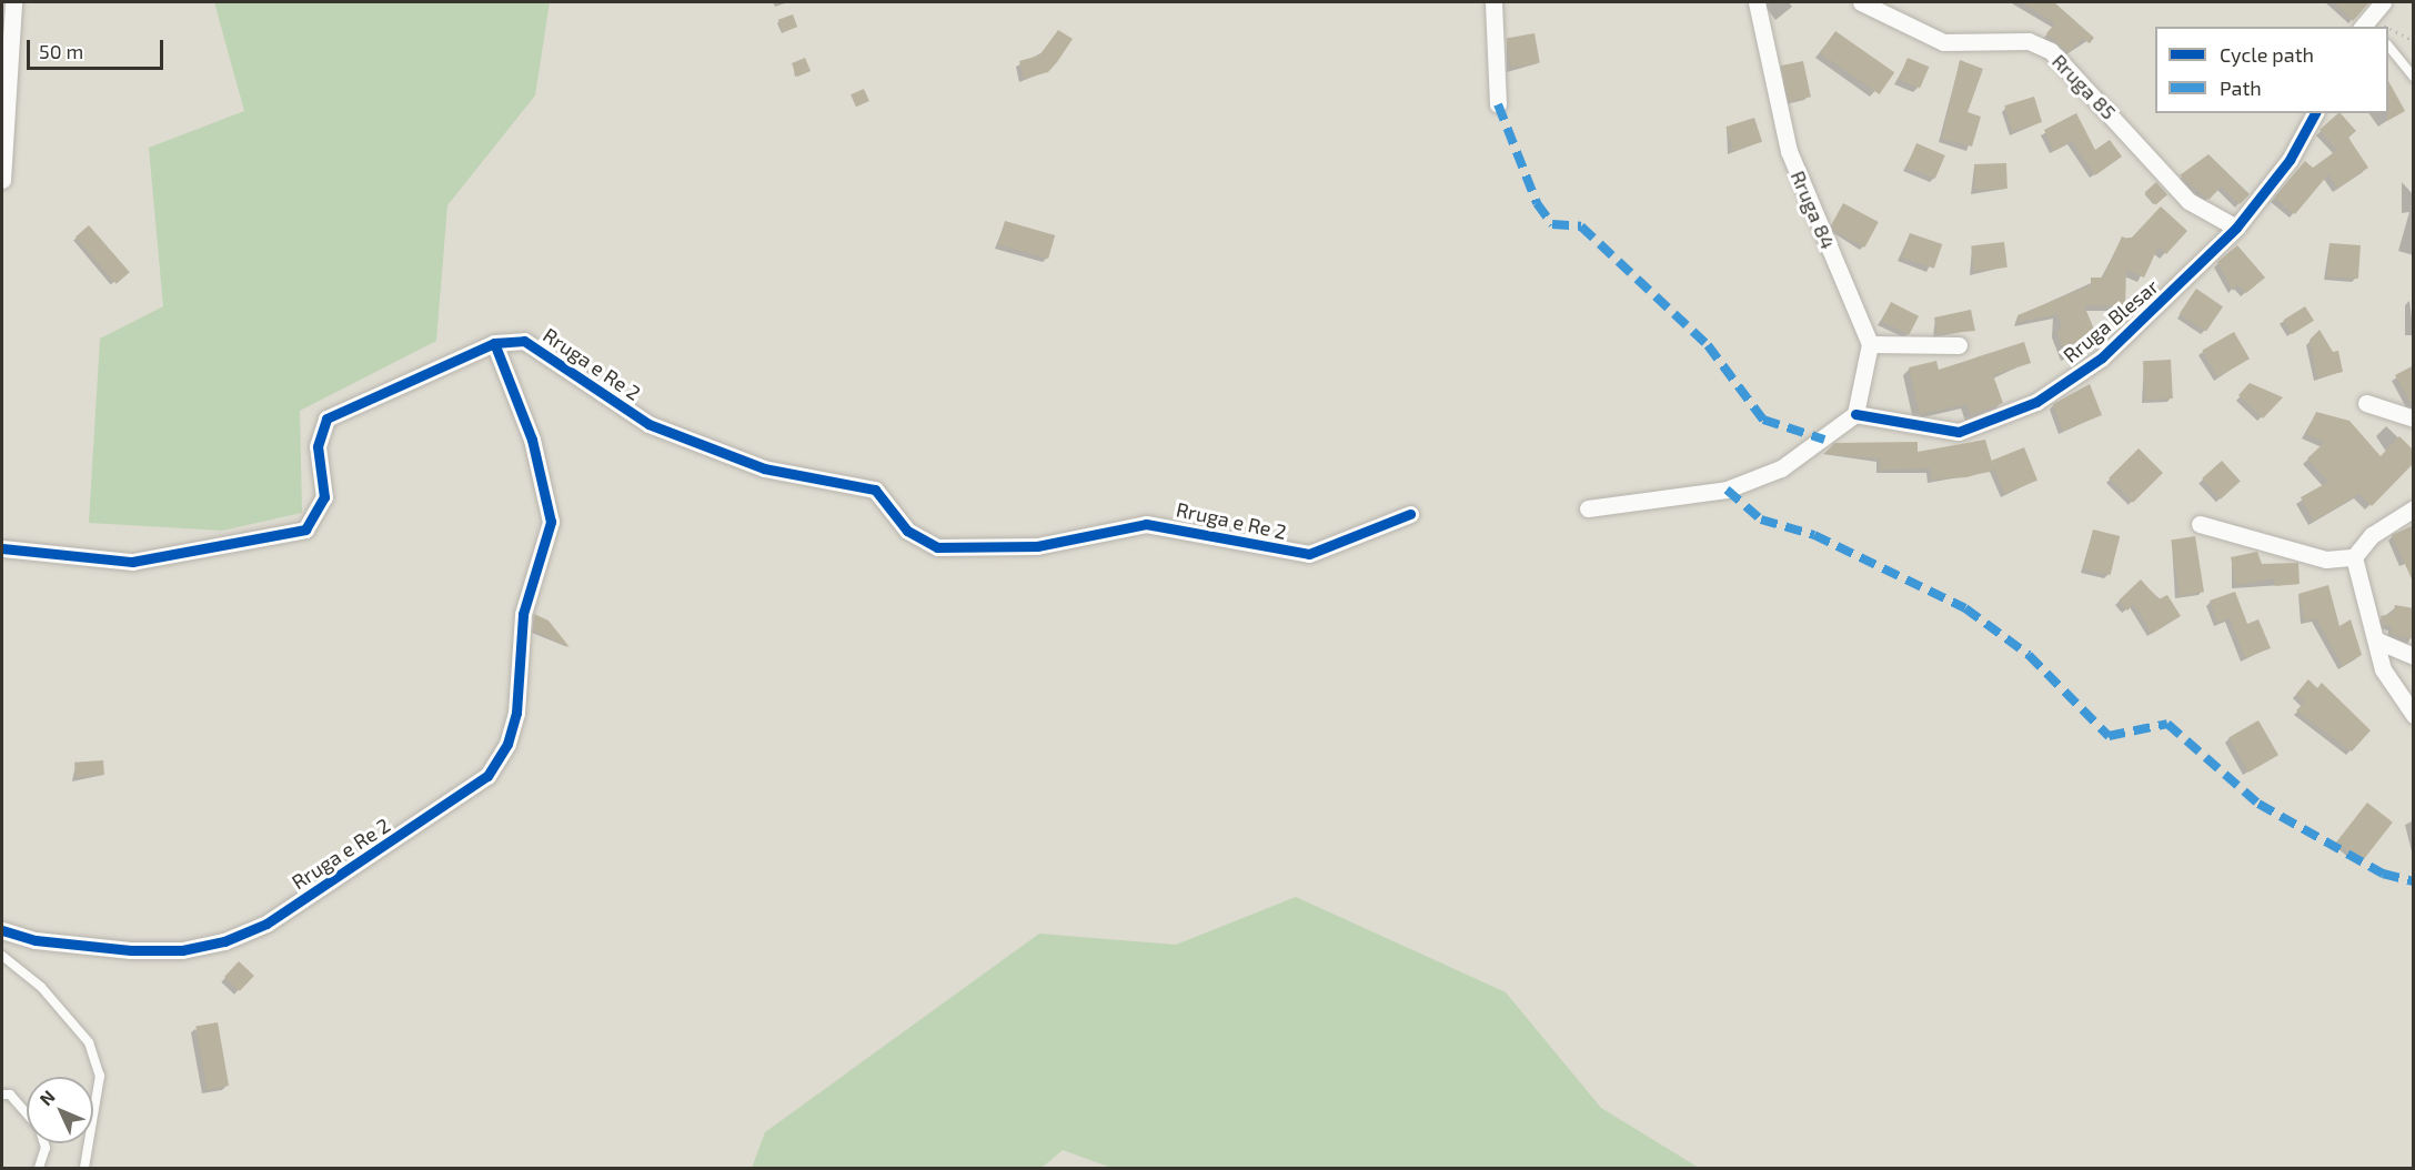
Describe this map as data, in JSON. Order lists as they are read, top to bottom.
{
  "streets": {
    "street": [
      "Rruga 85",
      "Rruga 84",
      "Rruga Blesar",
      "Rruga e Re 2"
    ]
  },
  "crossings": [
    ["Rruga 85", "Rruga Blesar"]
  ],
  "legend": ["Cycle path", "Path"],
  "scale_bar": "50 m",
  "north": "top left"
}
